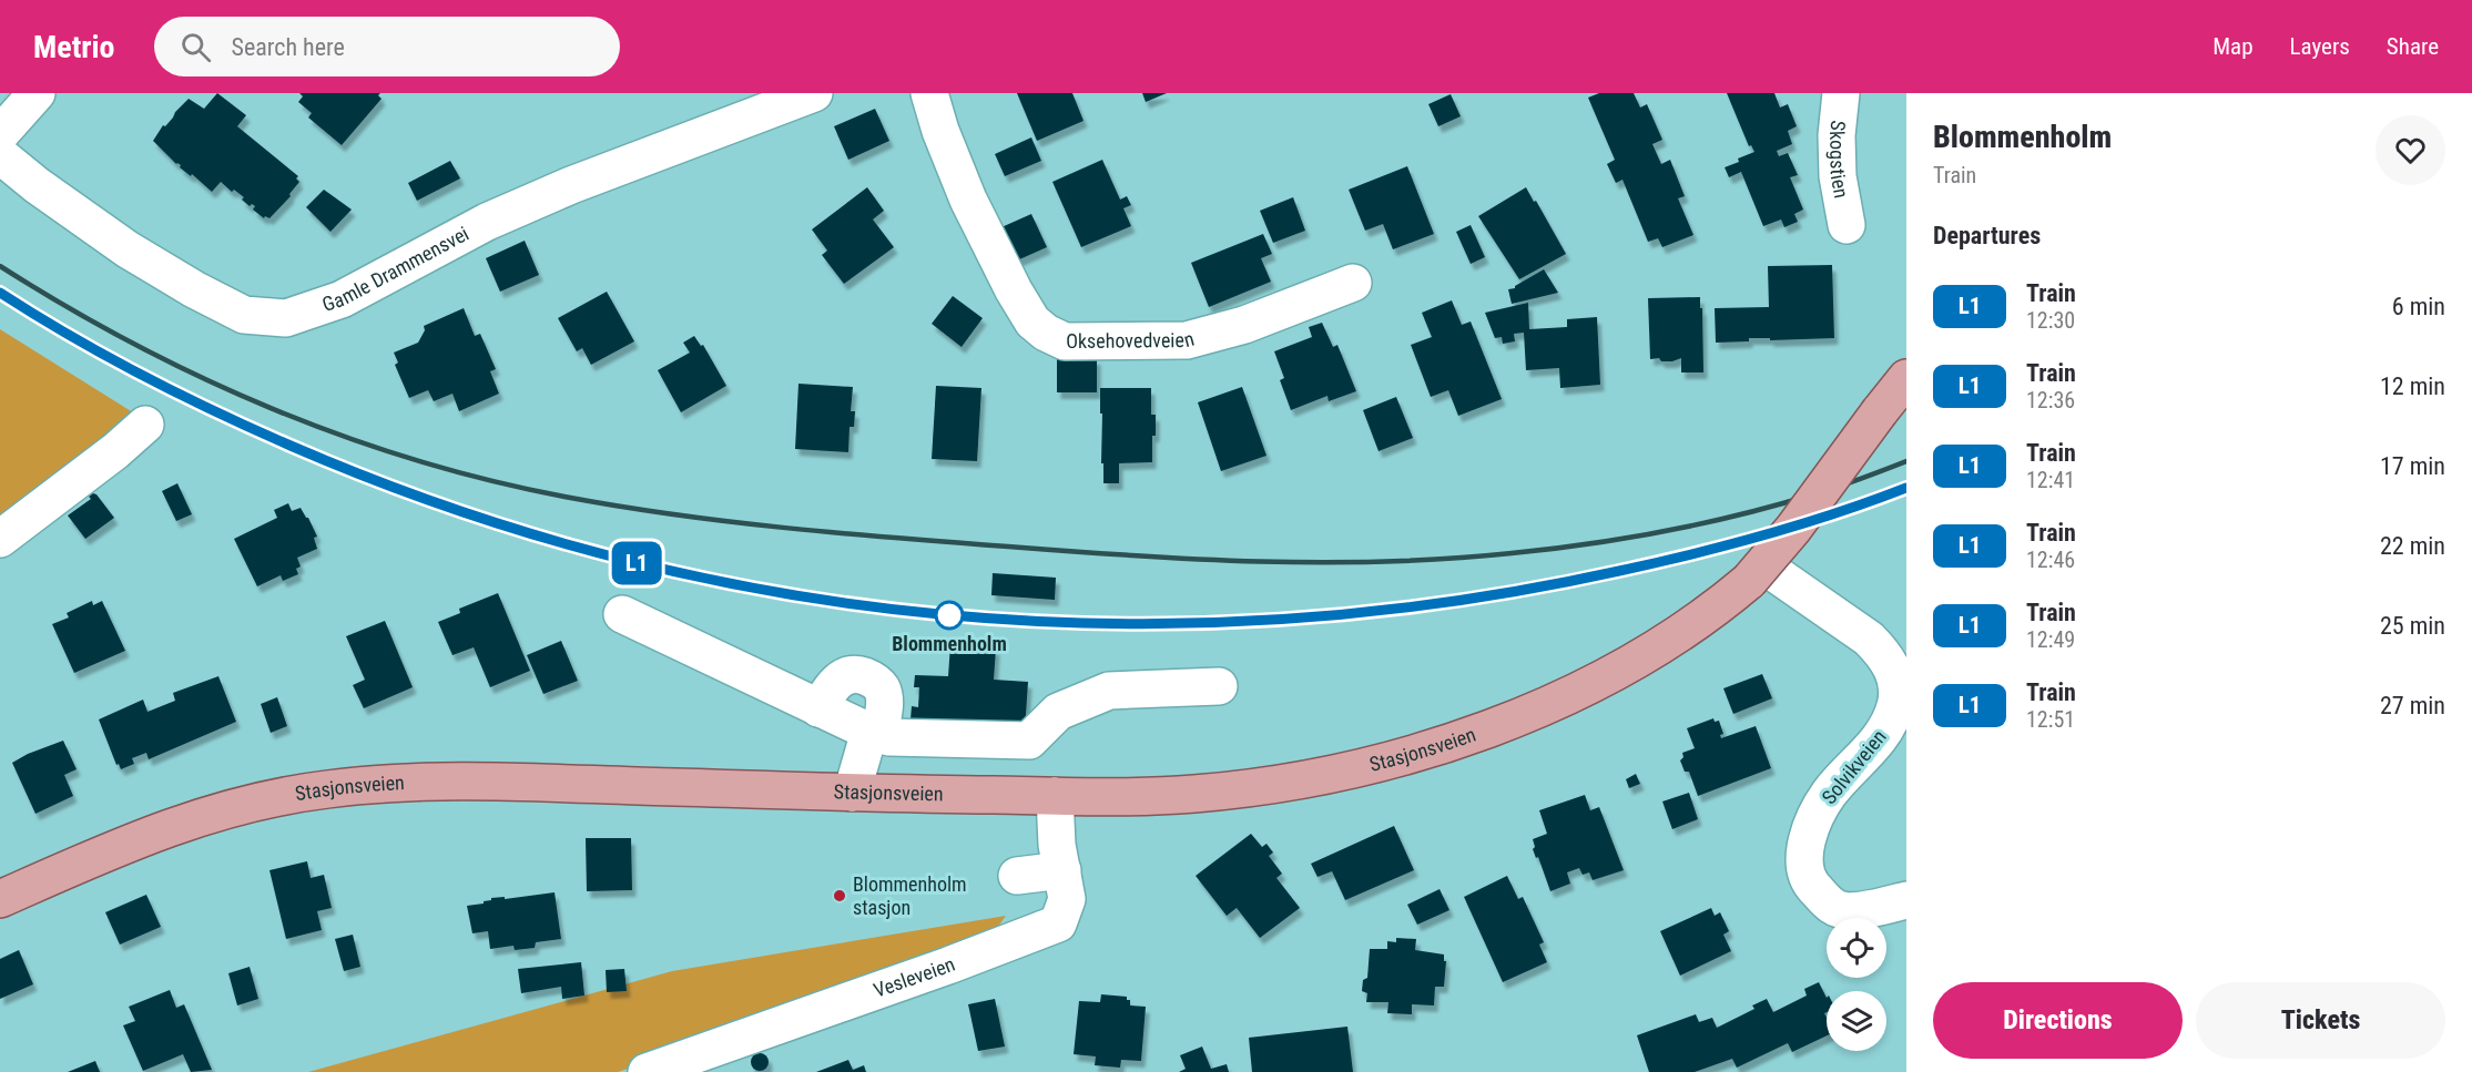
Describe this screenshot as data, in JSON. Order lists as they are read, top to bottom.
{
  "streets": {
    "main road": ["Stasjonsveien"],
    "street": [
      "Skogstien",
      "Gamle Drammensvei",
      "Oksehovedveien",
      "Solvikveien",
      "Vesleveien"
    ]
  },
  "crossings": [
    ["Stasjonsveien", "Solvikveien"],
    ["Stasjonsveien", "Vesleveien"]
  ],
  "places": ["Blommenholm", "Blommenholm stasjon"],
  "page": {
    "header": "Metrio",
    "search": "Search here",
    "nav": ["Map", "Layers", "Share"],
    "on_map": "L1",
    "heading": [
      ["Blommenholm", "Train"],
      "Departures"
    ],
    "list": [
      {
        "mark": "L1",
        "name": "Train",
        "note": "12:30",
        "value": "6 min"
      },
      {
        "mark": "L1",
        "name": "Train",
        "note": "12:36",
        "value": "12 min"
      },
      {
        "mark": "L1",
        "name": "Train",
        "note": "12:41",
        "value": "17 min"
      },
      {
        "mark": "L1",
        "name": "Train",
        "note": "12:46",
        "value": "22 min"
      },
      {
        "mark": "L1",
        "name": "Train",
        "note": "12:49",
        "value": "25 min"
      },
      {
        "mark": "L1",
        "name": "Train",
        "note": "12:51",
        "value": "27 min"
      }
    ],
    "buttons": ["Directions", "Tickets"]
  }
}
